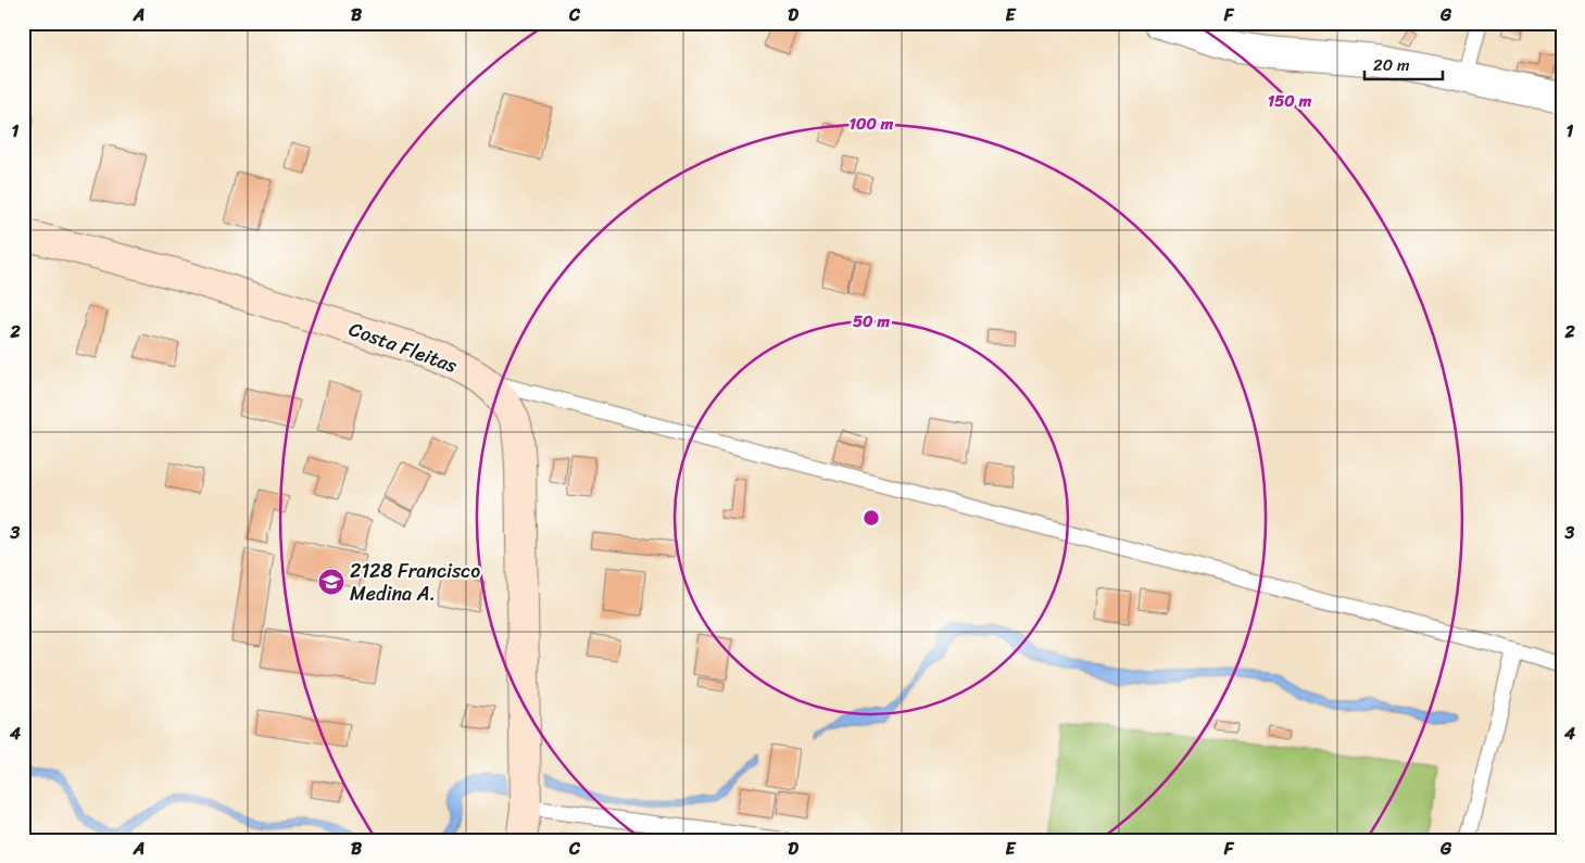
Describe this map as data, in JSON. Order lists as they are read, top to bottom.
{
  "streets": {
    "main road": ["Costa Fleitas"]
  },
  "places": {
    "school or university": ["2128 Francisco Medina A."]
  },
  "scale_bar": "20 m",
  "grid": {
    "columns": [
      "A",
      "B",
      "C",
      "D",
      "E",
      "F",
      "G"
    ],
    "rows": [
      "1",
      "2",
      "3",
      "4"
    ]
  },
  "rings": ["150 m", "100 m", "50 m"]
}
